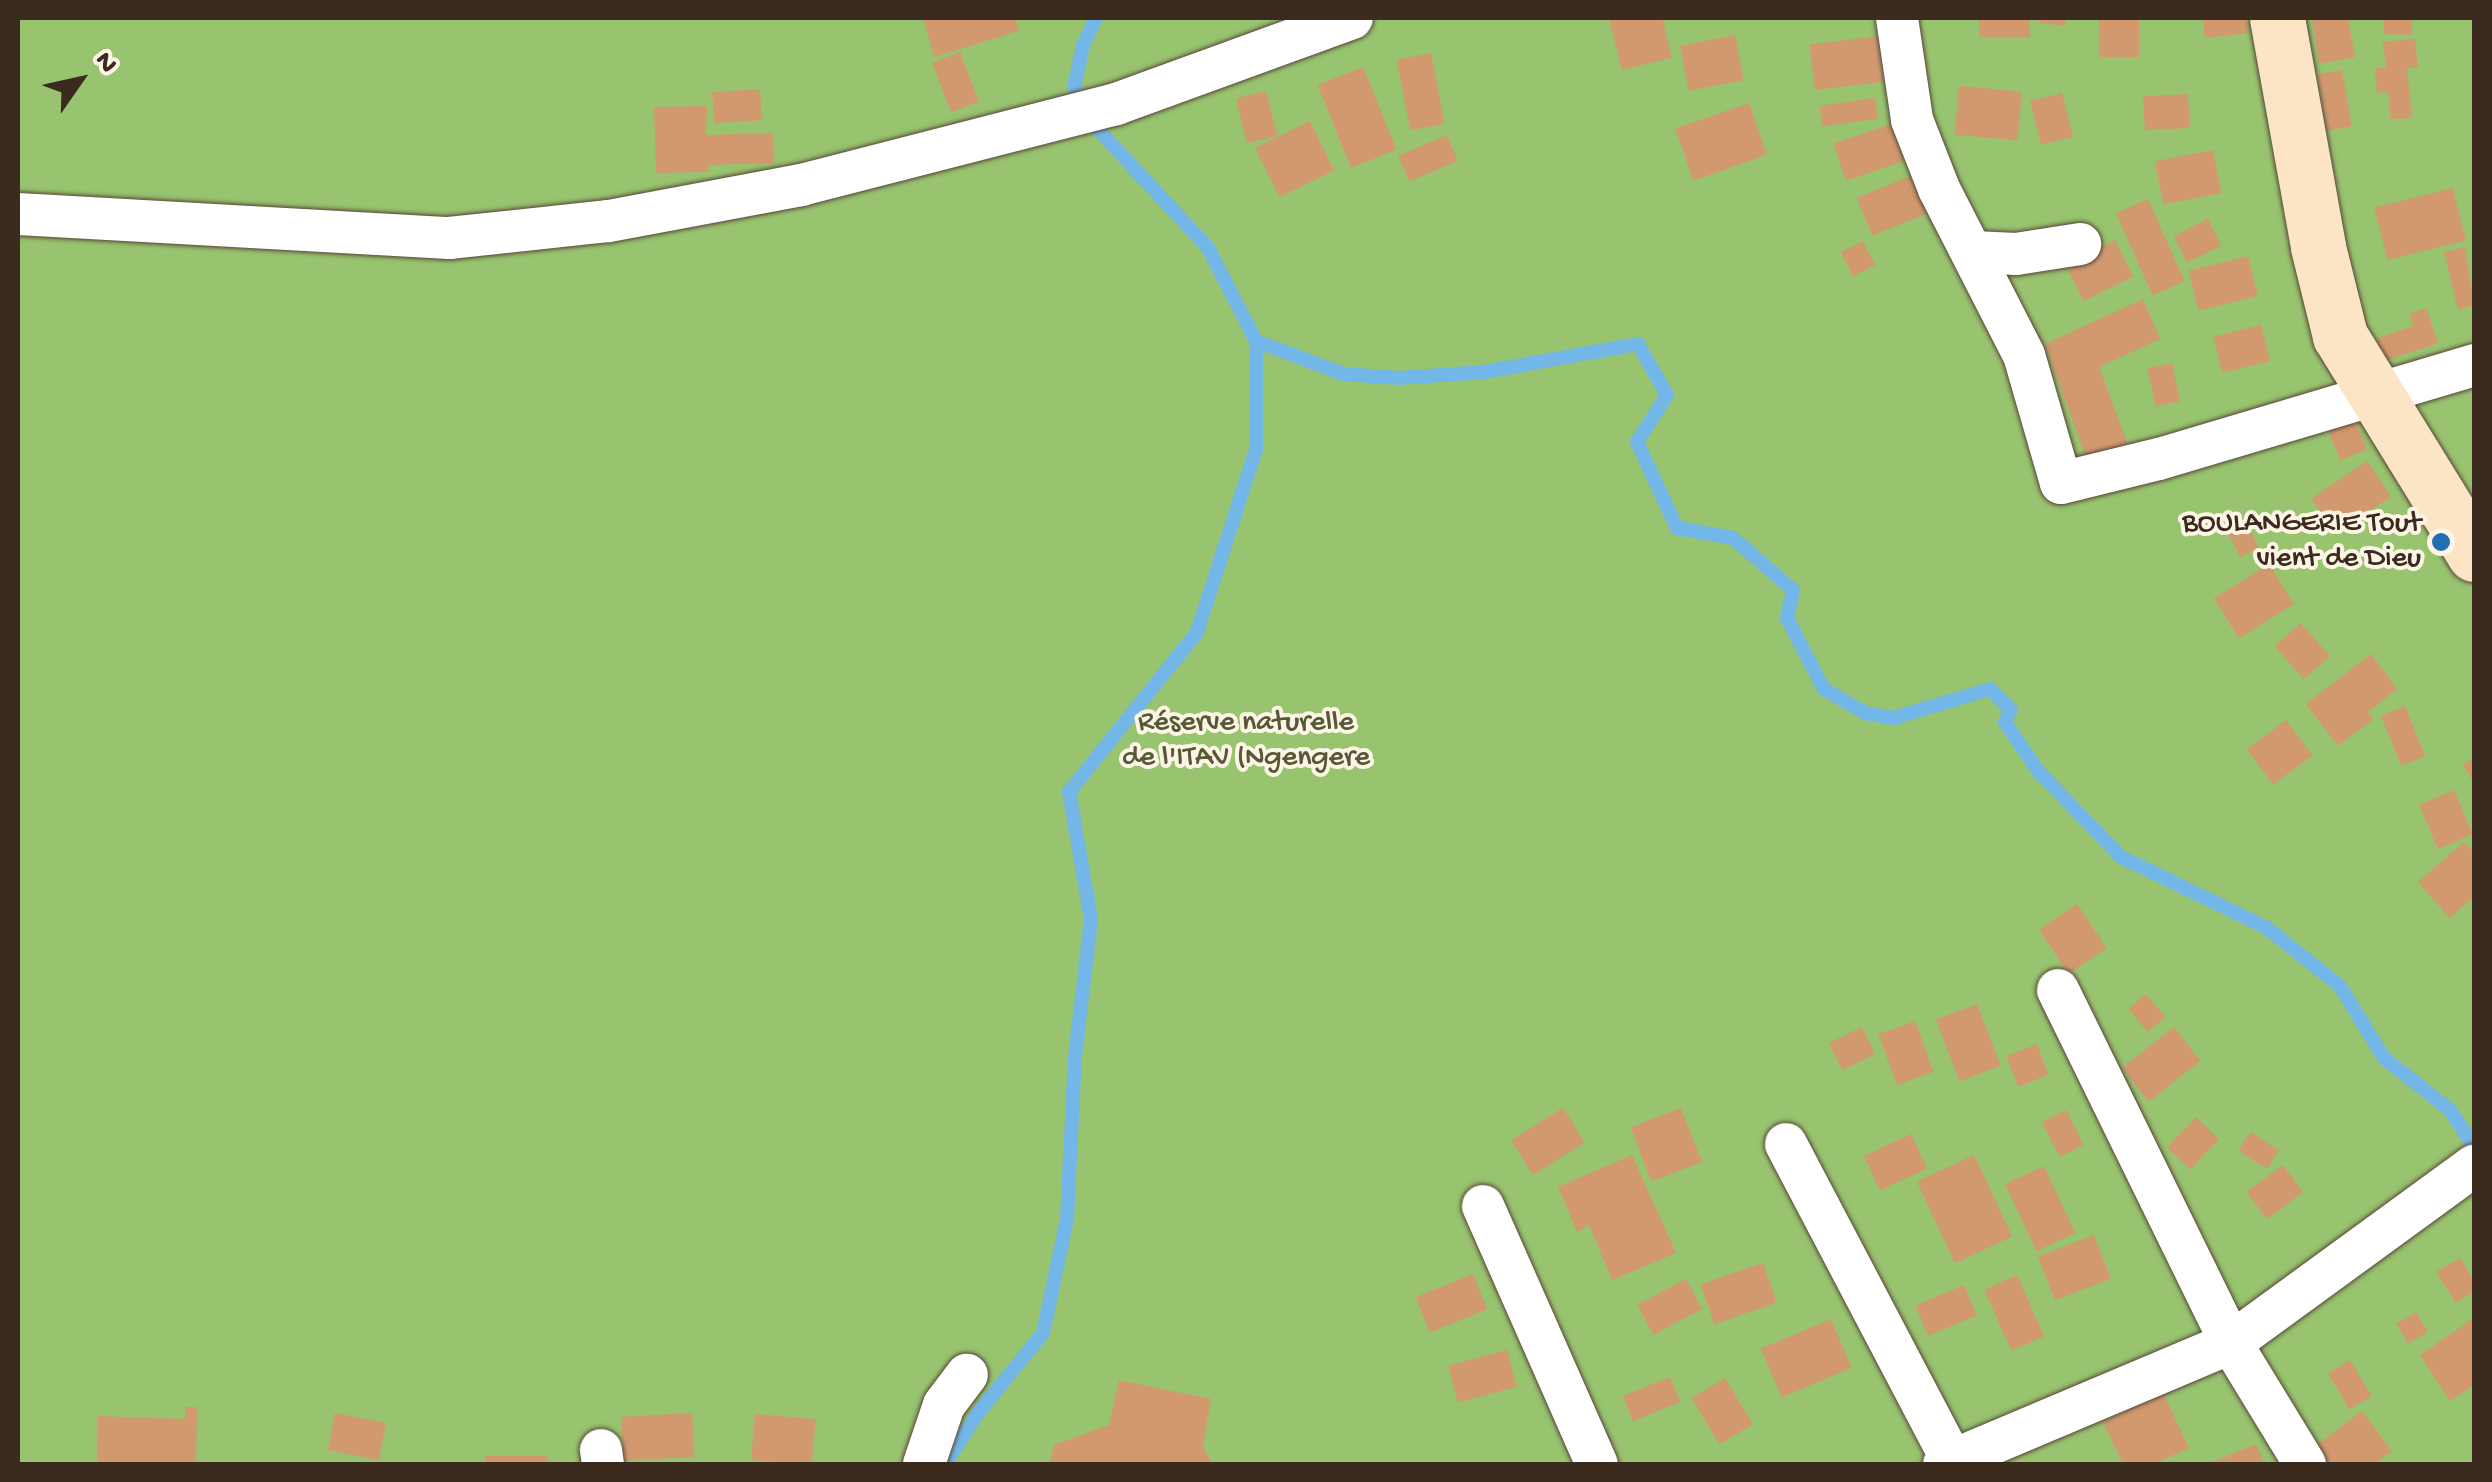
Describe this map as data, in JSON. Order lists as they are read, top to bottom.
{
  "parks": ["Réserve naturelle de l'ITAV (Ngengere"],
  "places": ["BOULANGERIE Tout vient de Dieu"],
  "north": "top right"
}
